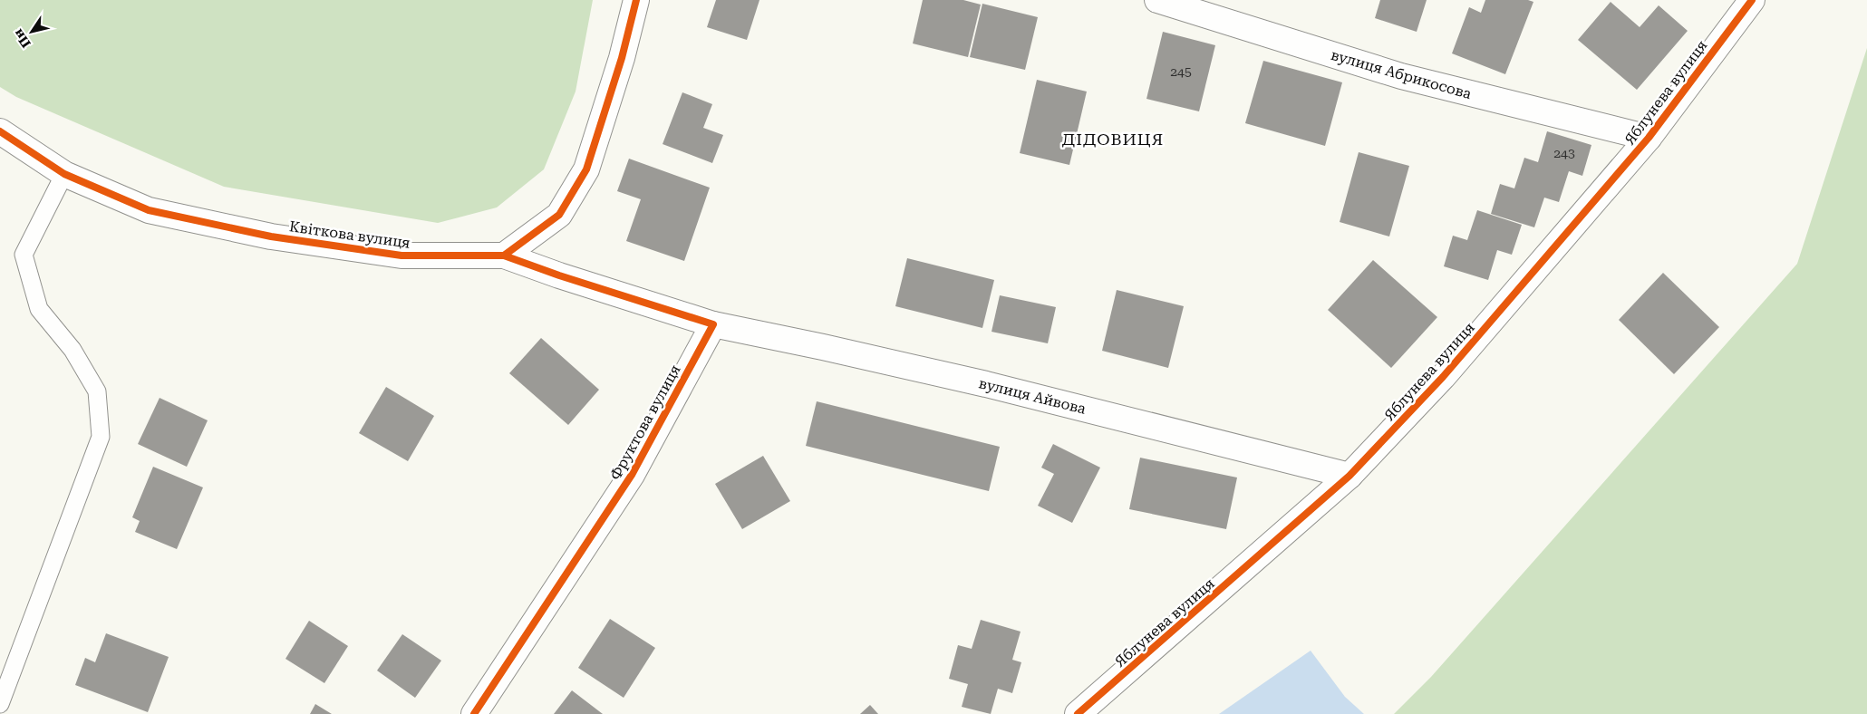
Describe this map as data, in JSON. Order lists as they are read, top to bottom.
{
  "streets": {
    "street": [
      "вулиця Абрикосова",
      "Яблунева вулиця",
      "Квіткова вулиця",
      "вулиця Айвова",
      "Фруктова вулиця"
    ]
  },
  "crossings": [
    ["вулиця Абрикосова", "Яблунева вулиця"],
    ["Яблунева вулиця", "вулиця Айвова"],
    ["вулиця Айвова", "Фруктова вулиця"]
  ],
  "districts": ["ДІДОВИЦЯ"],
  "house_numbers": ["245", "243"],
  "north": "bottom left"
}
